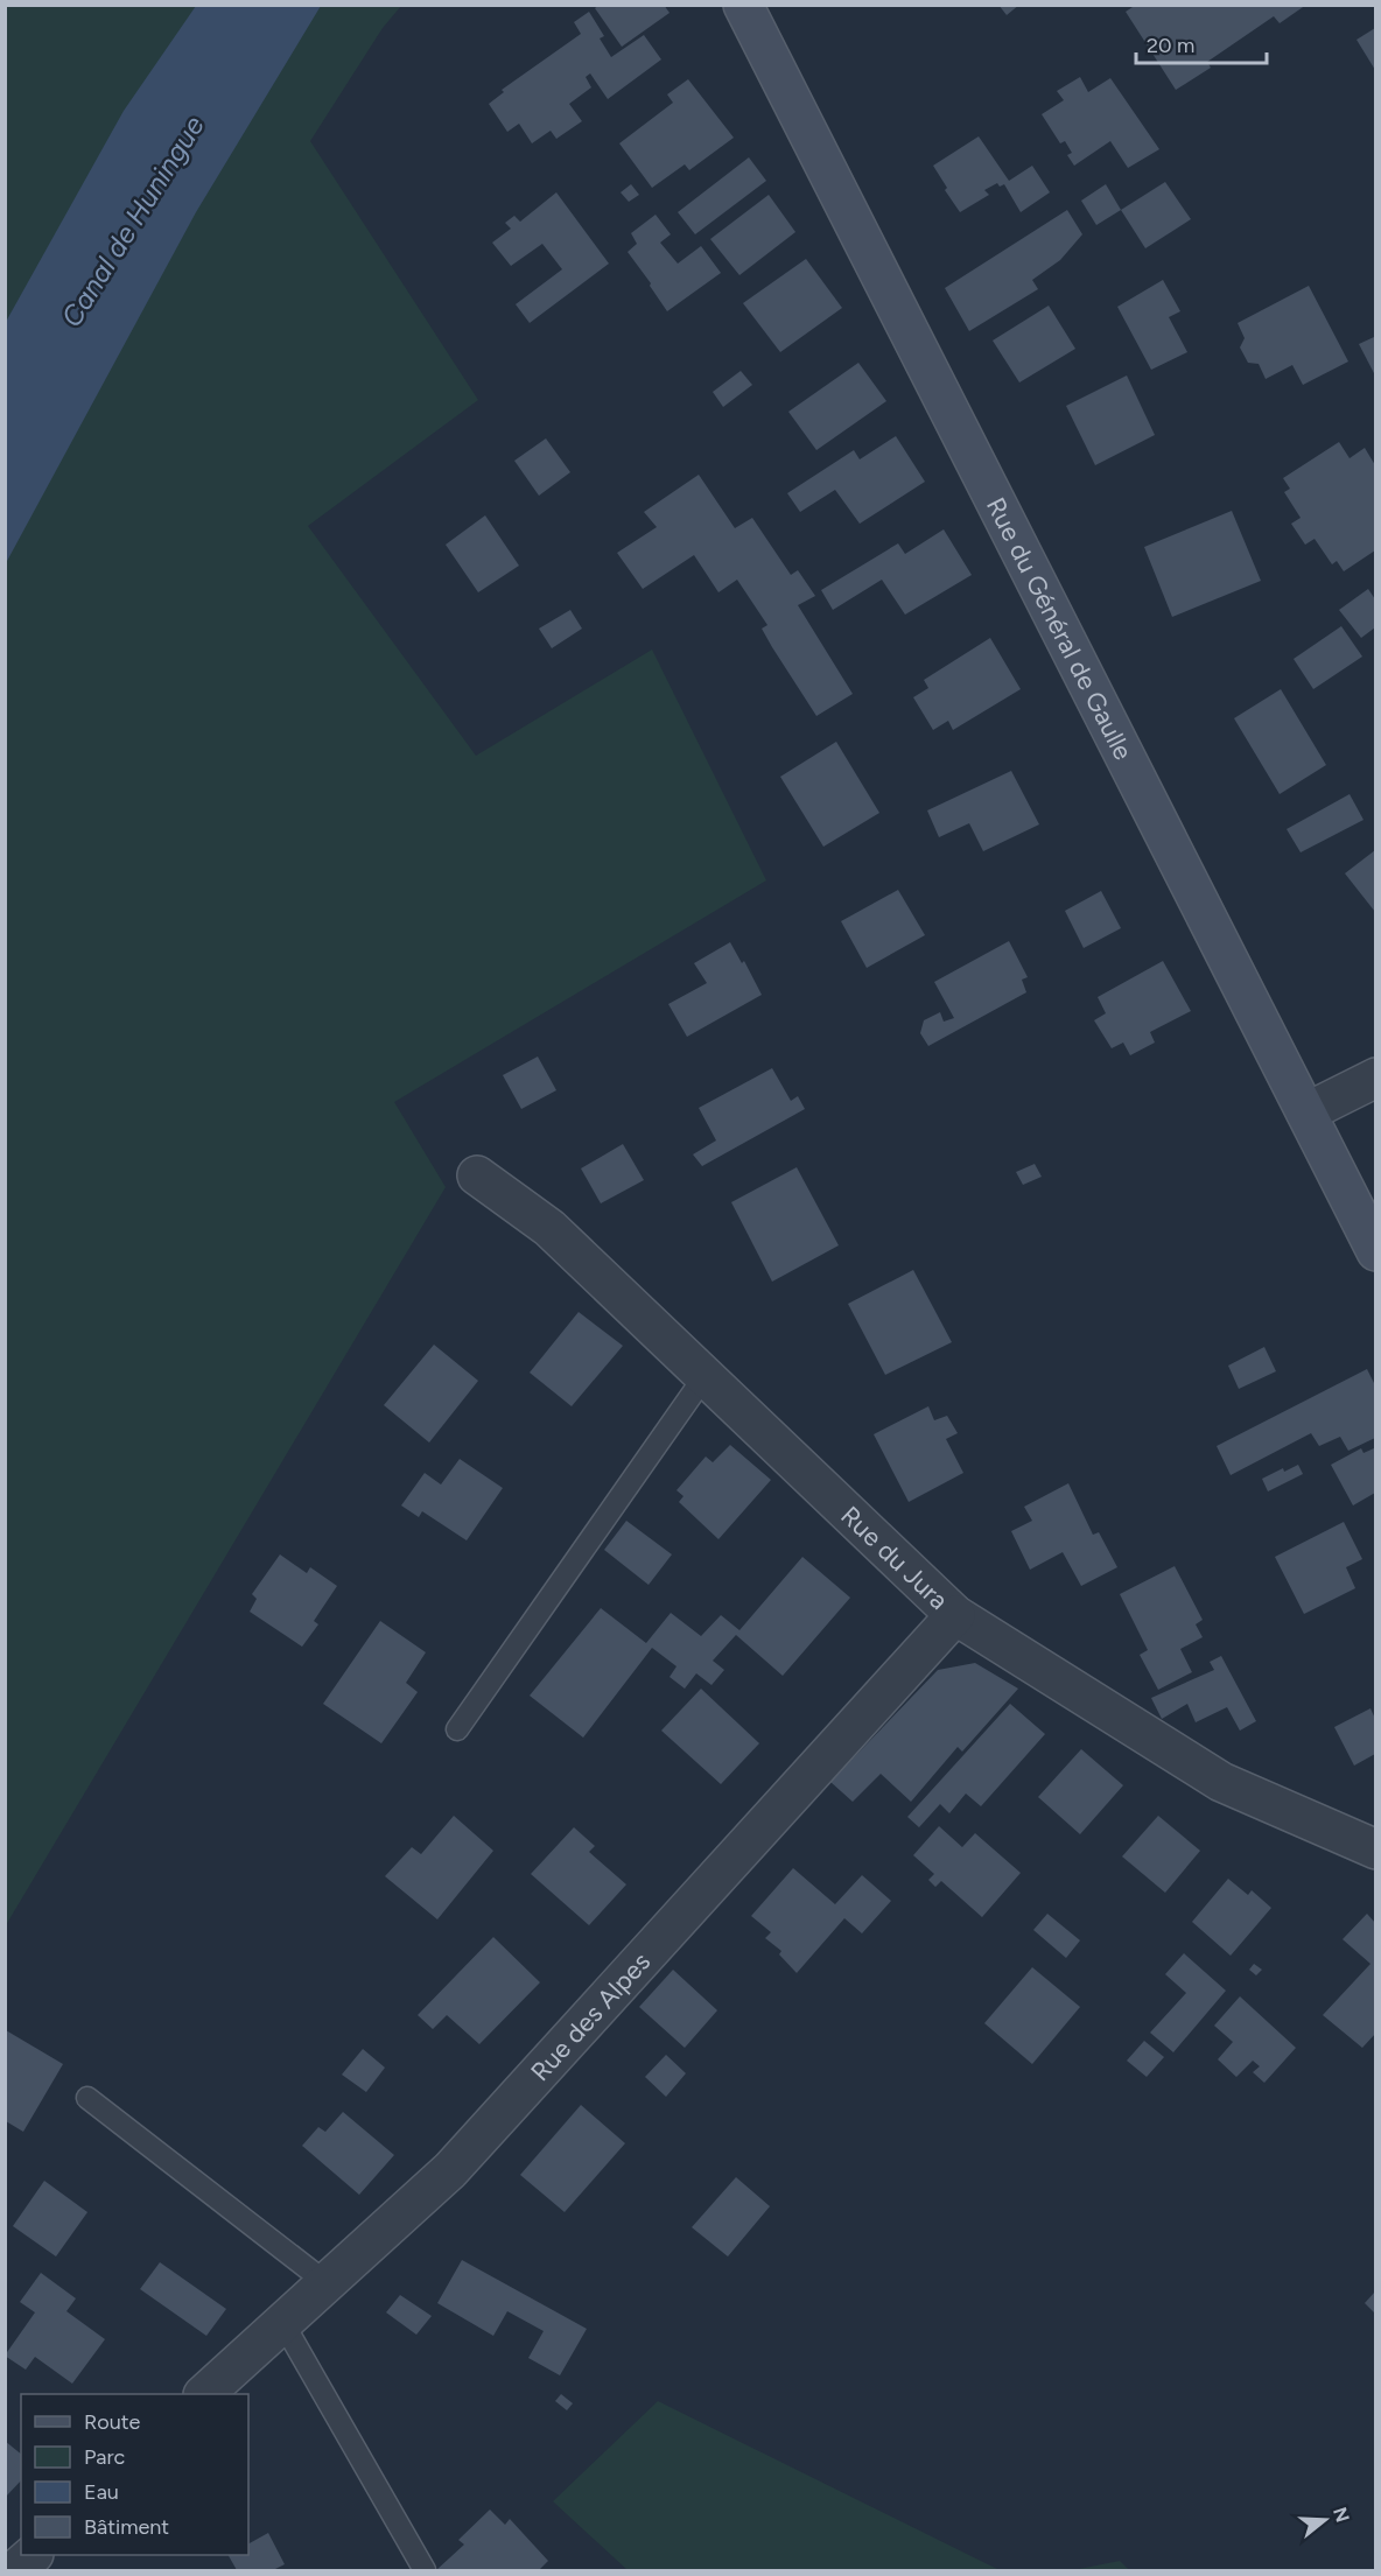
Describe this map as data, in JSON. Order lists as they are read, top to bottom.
{
  "streets": {
    "street": ["Rue du Général de Gaulle", "Rue du Jura", "Rue des Alpes"]
  },
  "crossings": [
    ["Rue du Jura", "Rue des Alpes"]
  ],
  "water": ["Canal de Huningue"],
  "legend": [
    "Route",
    "Parc",
    "Eau",
    "Bâtiment"
  ],
  "scale_bar": "20 m",
  "north": "right"
}
